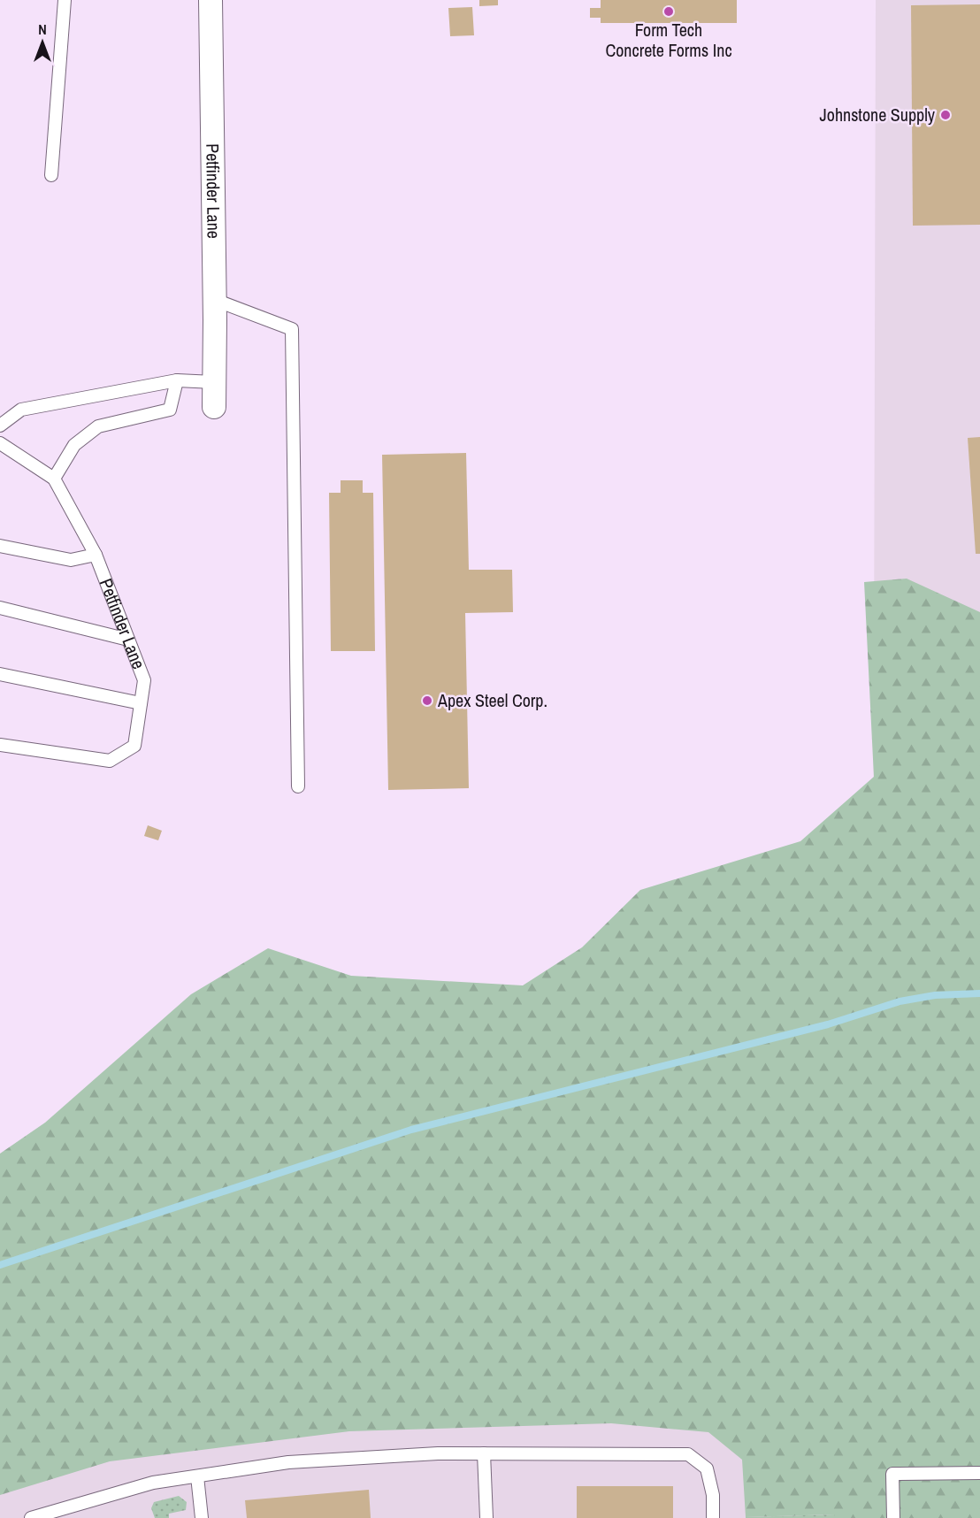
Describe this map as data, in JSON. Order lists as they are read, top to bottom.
{
  "streets": {
    "street": ["Petfinder Lane"]
  },
  "places": ["Form Tech Concrete Forms Inc", "Johnstone Supply", "Apex Steel Corp."],
  "north": "top"
}
